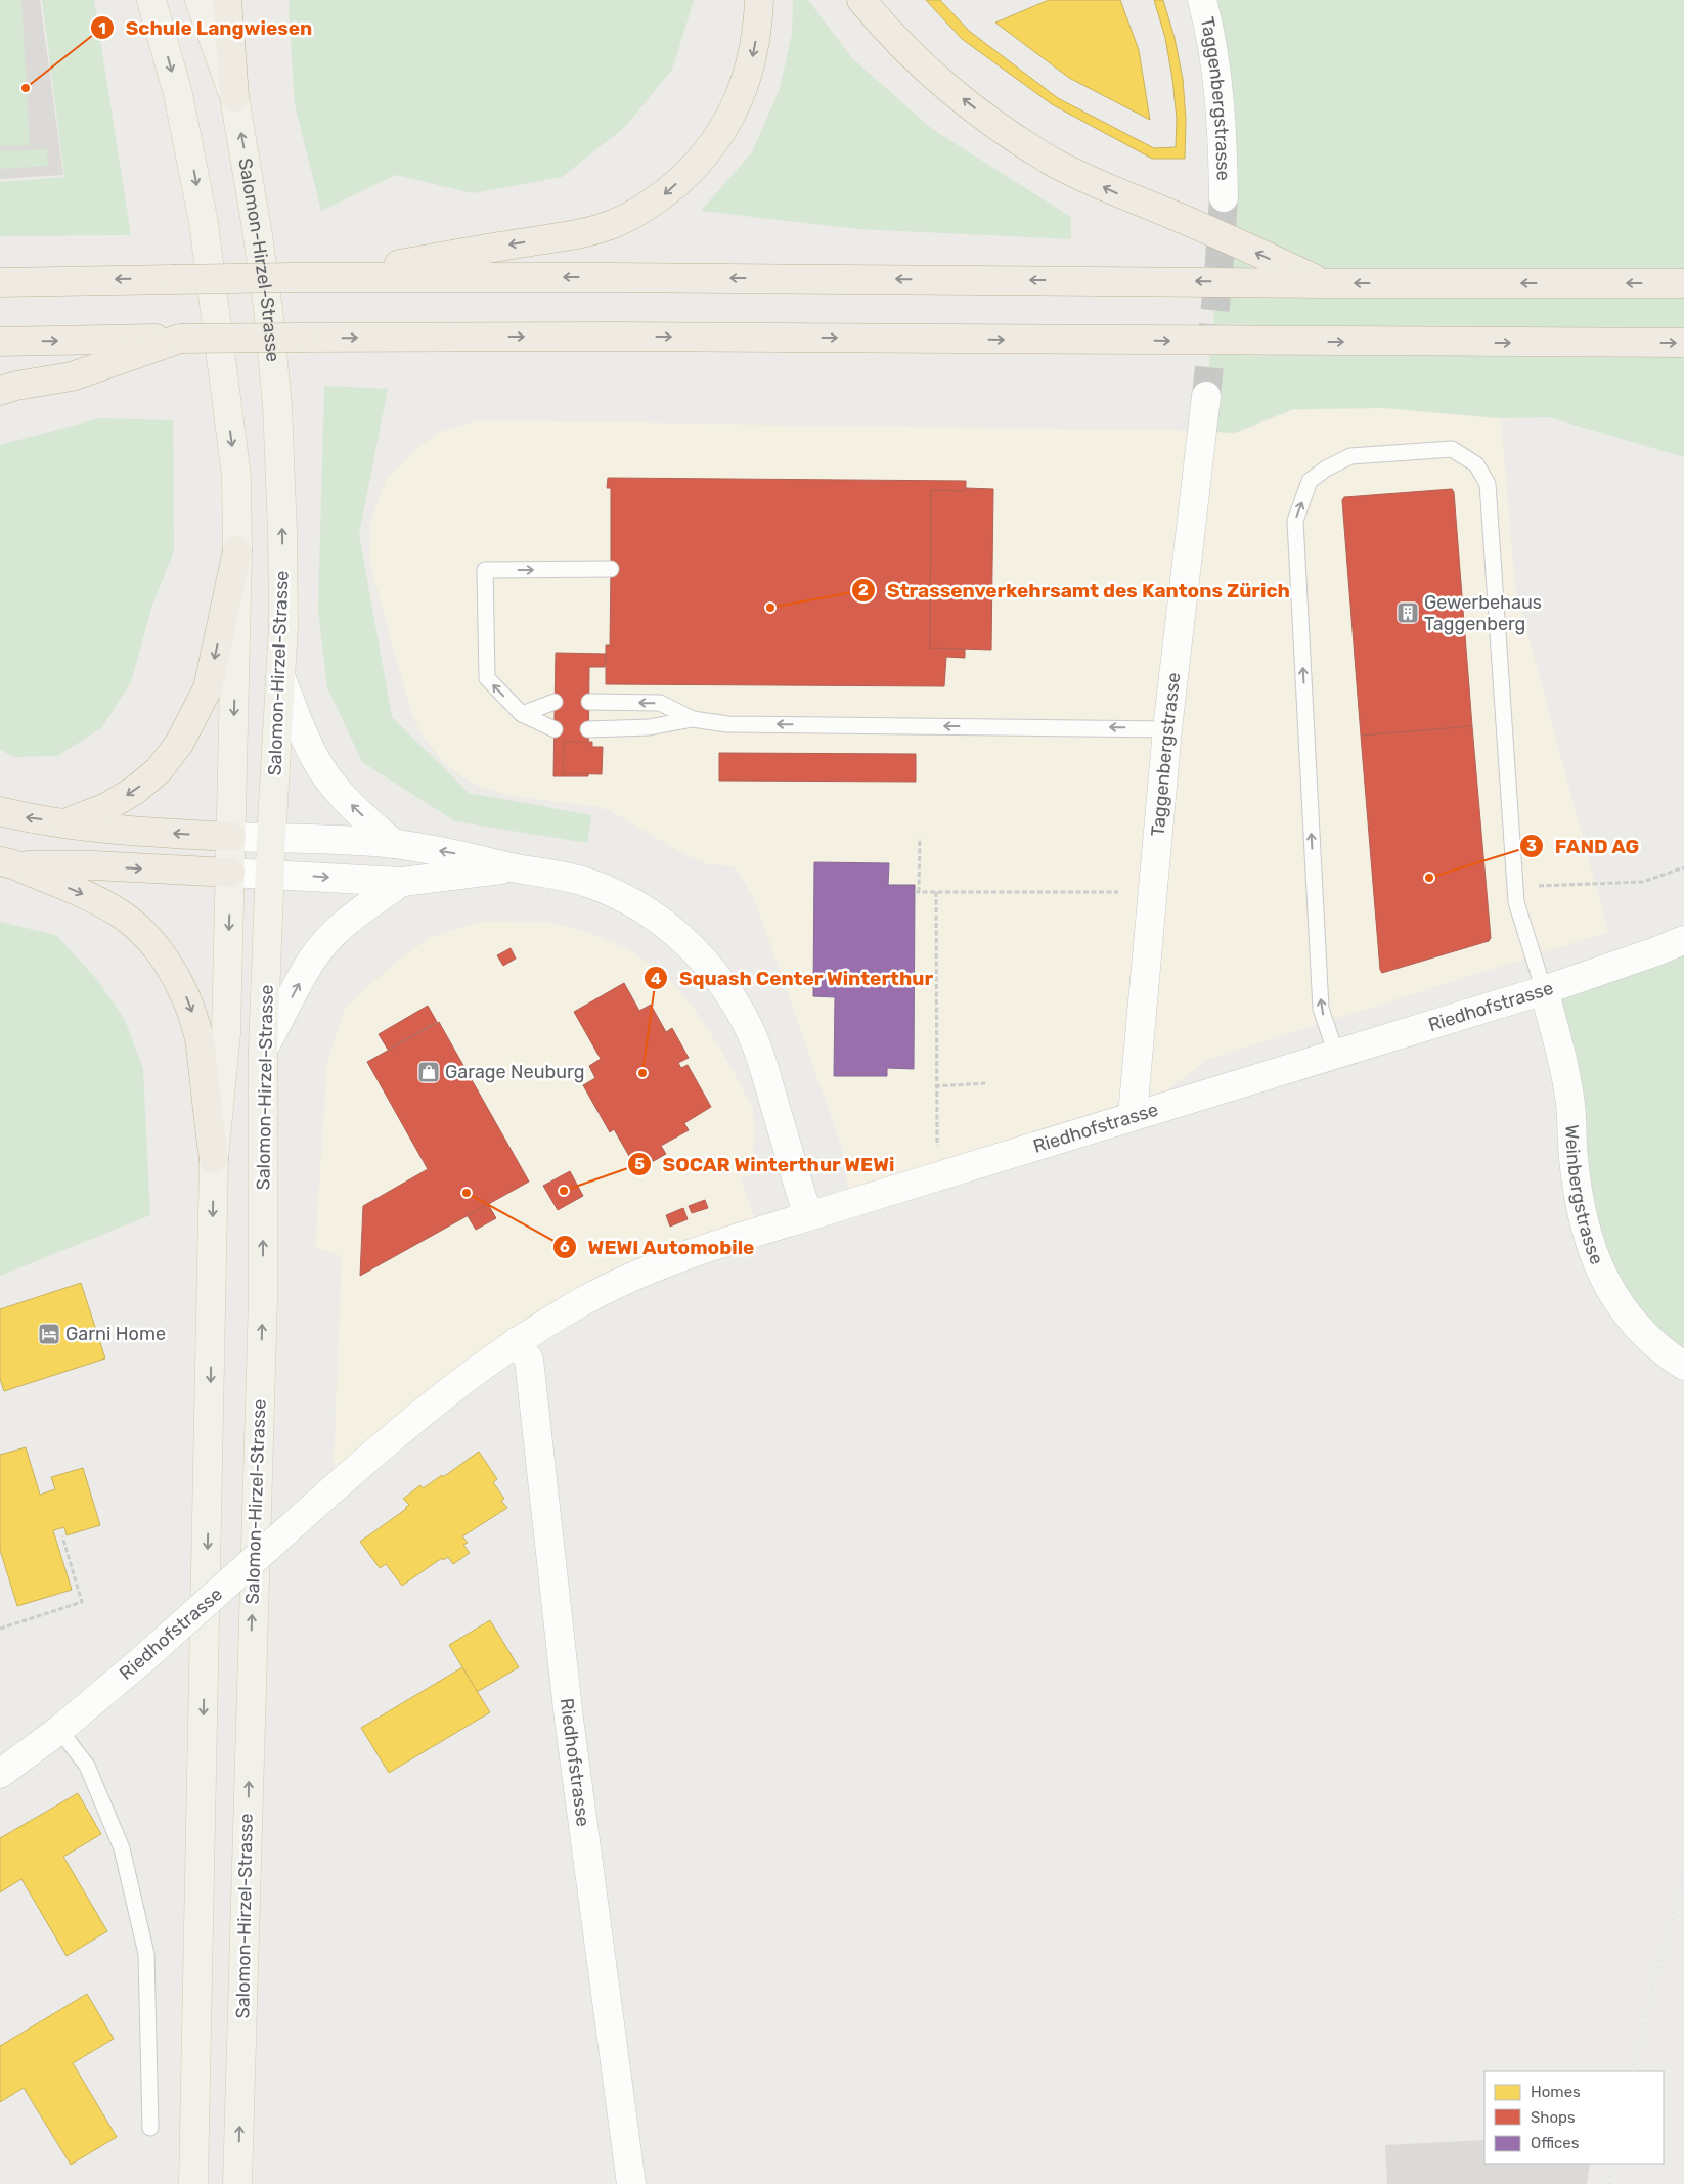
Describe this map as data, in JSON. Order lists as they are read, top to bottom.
{
  "streets": {
    "main road": ["Salomon-Hirzel-Strasse"],
    "street": ["Taggenbergstrasse", "Riedhofstrasse", "Weinbergstrasse"]
  },
  "crossings": [
    ["Taggenbergstrasse", "Riedhofstrasse"],
    ["Riedhofstrasse", "Weinbergstrasse"]
  ],
  "places": {
    "other": [
      "Schule Langwiesen",
      "Strassenverkehrsamt des Kantons Zürich",
      "FAND AG",
      "Squash Center Winterthur",
      "SOCAR Winterthur WEWi",
      "WEWI Automobile"
    ],
    "building": ["Gewerbehaus Taggenberg"],
    "shop": ["Garage Neuburg"],
    "hotel": ["Garni Home"]
  },
  "legend": ["Homes", "Shops", "Offices"]
}
